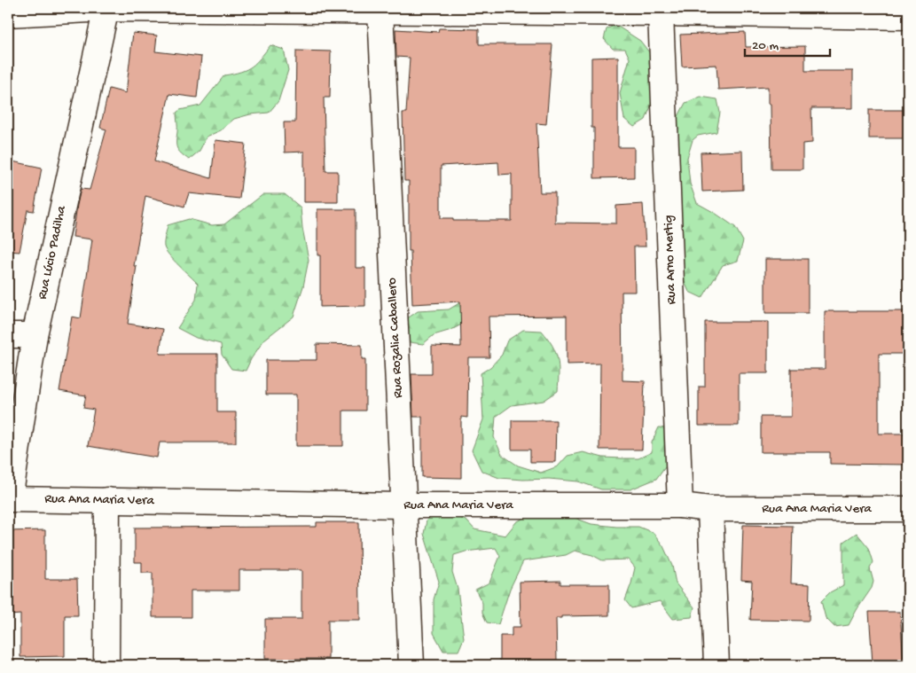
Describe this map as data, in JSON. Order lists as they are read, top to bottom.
{
  "streets": {
    "street": [
      "Rua Lúcio Padilha",
      "Rua Arno Mertig",
      "Rua Rozalia Caballero",
      "Rua Ana Maria Vera"
    ]
  },
  "crossings": [
    ["Rua Lúcio Padilha", "Rua Ana Maria Vera"],
    ["Rua Arno Mertig", "Rua Ana Maria Vera"],
    ["Rua Rozalia Caballero", "Rua Ana Maria Vera"]
  ],
  "scale_bar": "20 m"
}
